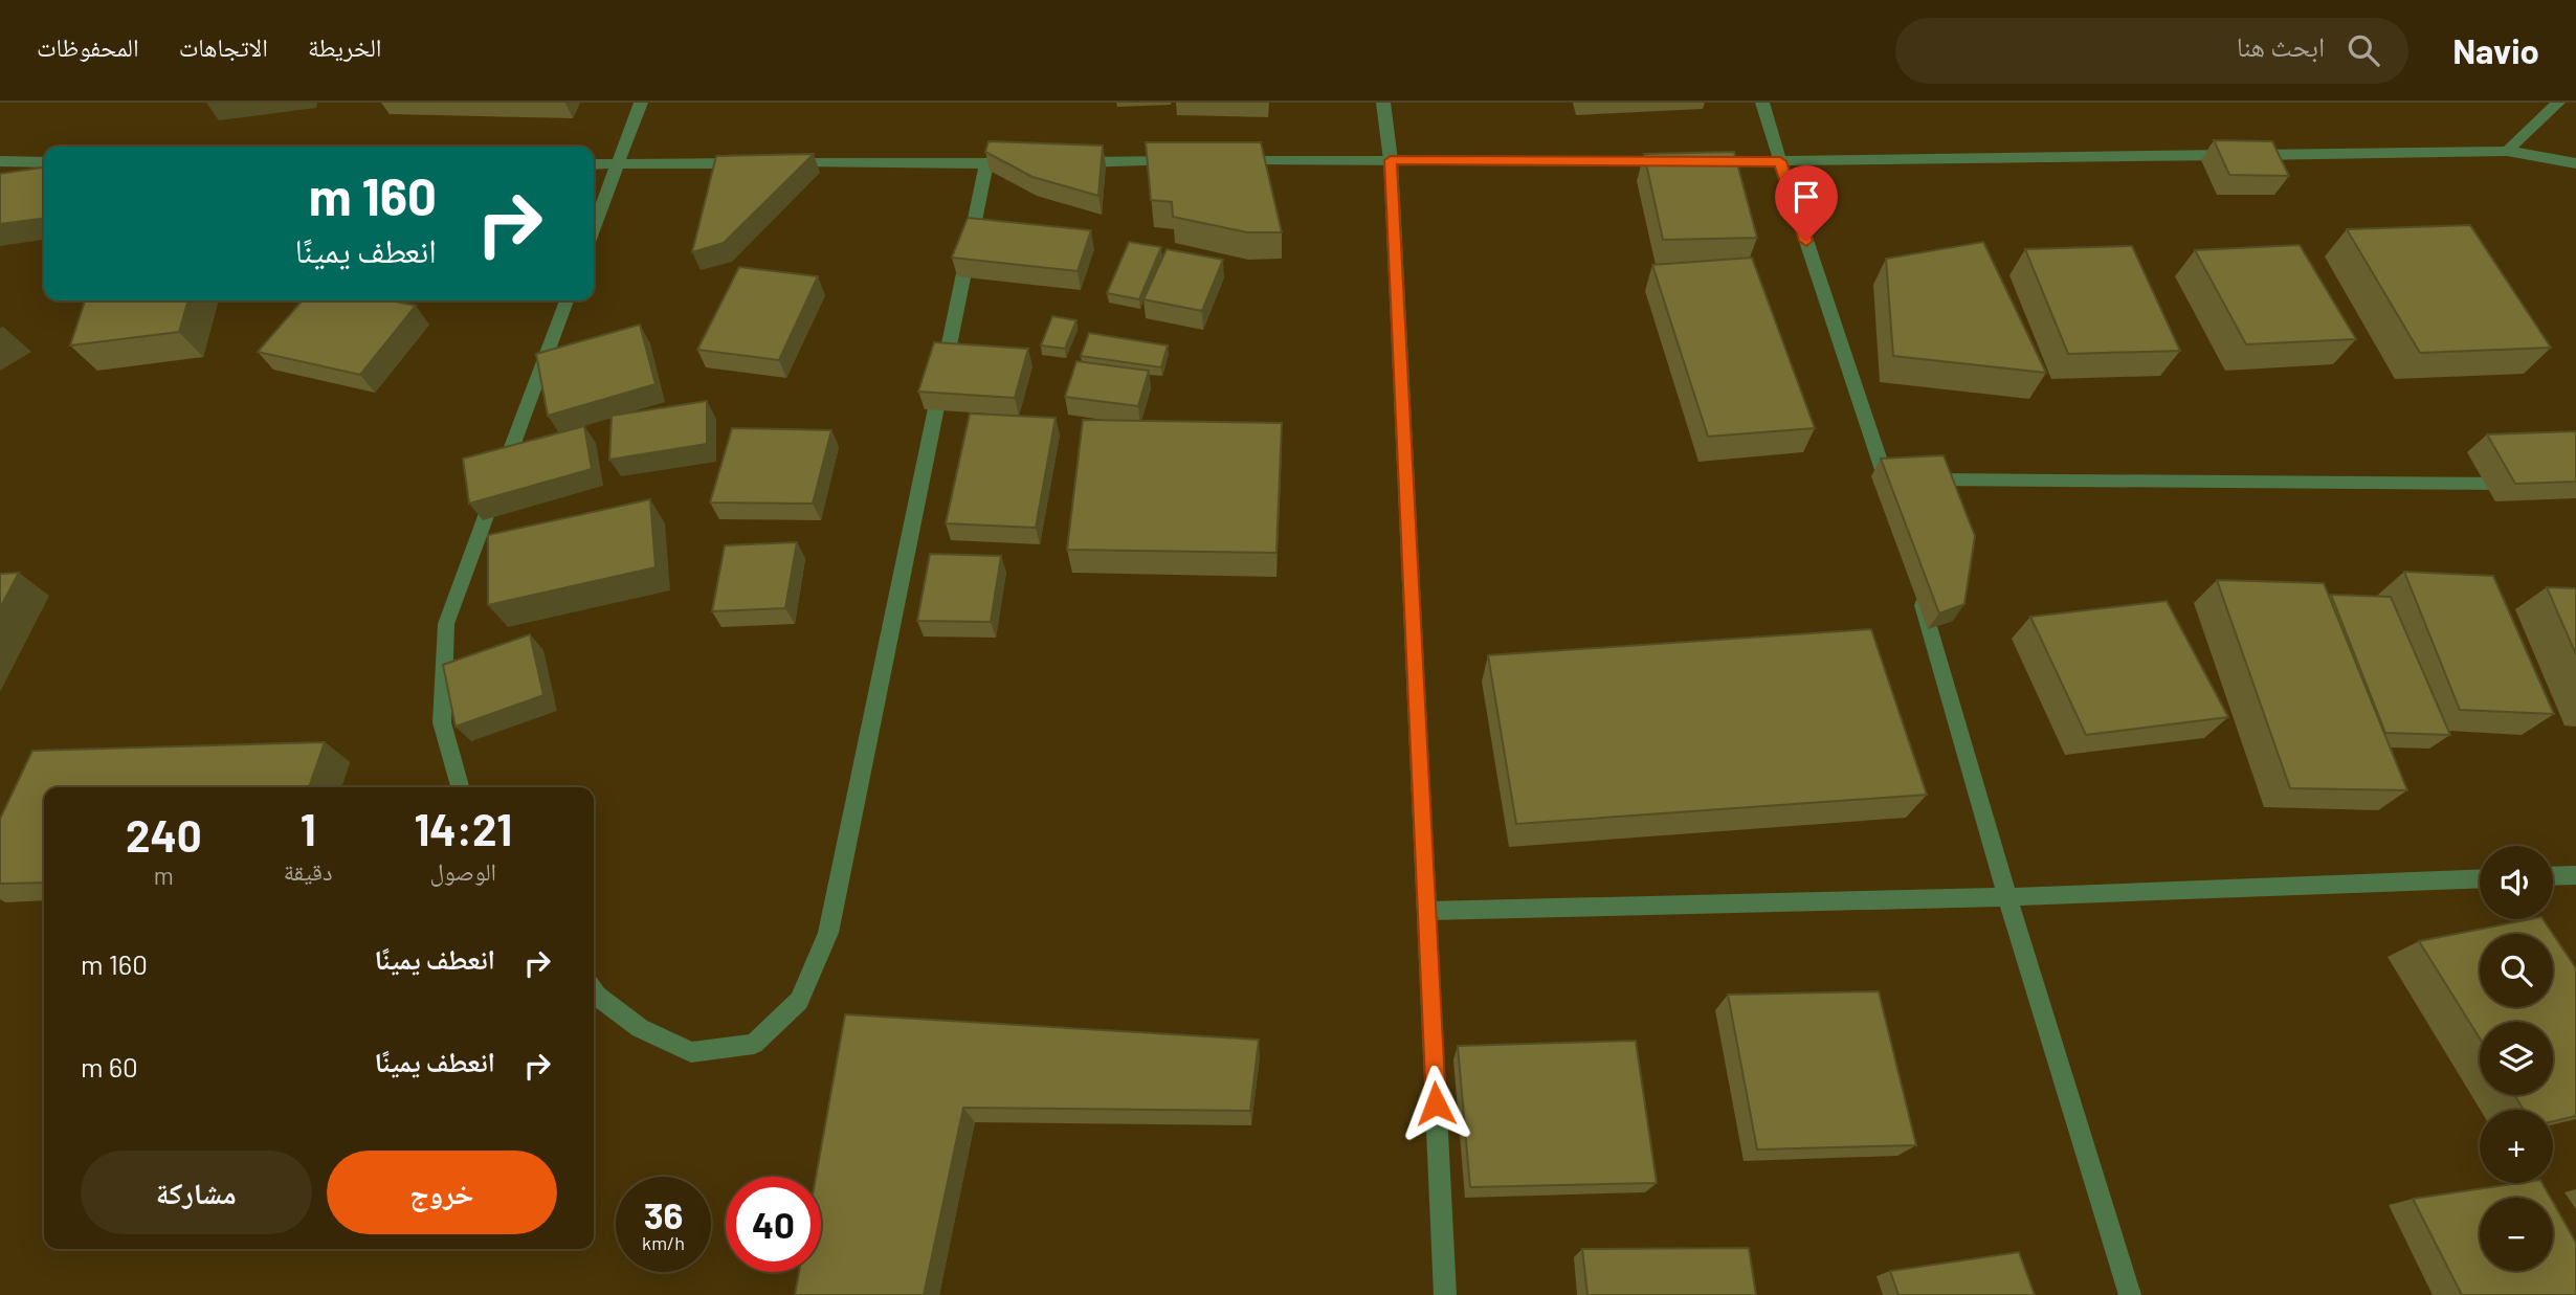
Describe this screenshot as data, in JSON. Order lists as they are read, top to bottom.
{
  "page": {
    "header": "Navio",
    "search": "ابحث هنا",
    "nav": ["الخريطة", "الاتجاهات", "المحفوظات"],
    "turn": ["160 m", "انعطف يمينًا"],
    "eta": [
      "14:21",
      "الوصول",
      "1",
      "دقيقة",
      "240",
      "m"
    ],
    "map_buttons": ["+", "−"],
    "list": [
      {
        "name": "انعطف يمينًا",
        "value": "160 m"
      },
      {
        "name": "انعطف يمينًا",
        "value": "60 m"
      }
    ],
    "buttons": ["خروج", "مشاركة"],
    "speed": "36 km/h",
    "limit": "40"
  }
}
